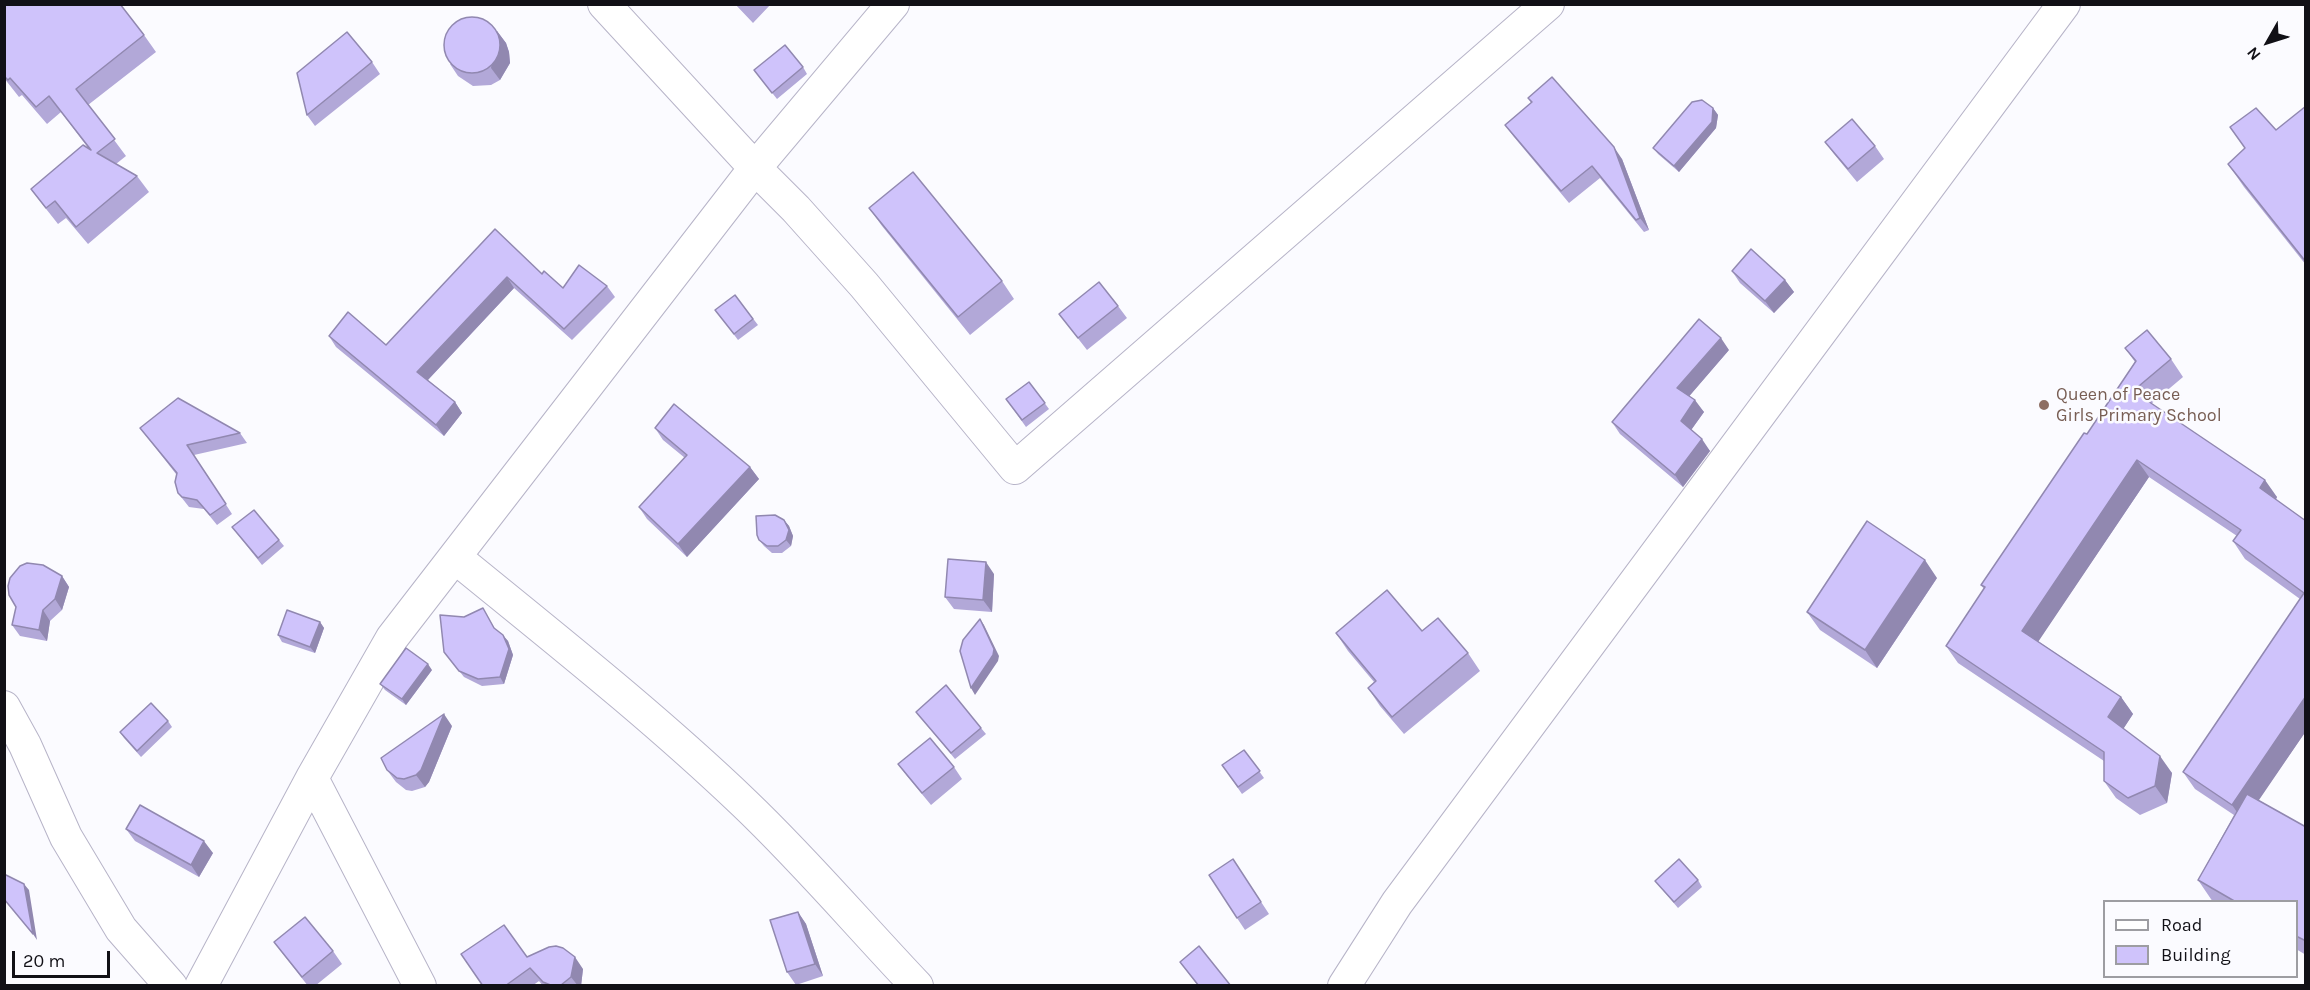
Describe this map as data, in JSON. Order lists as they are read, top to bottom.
{
  "places": ["Queen of Peace Girls Primary School"],
  "legend": ["Road", "Building"],
  "scale_bar": "20 m",
  "north": "bottom left"
}
